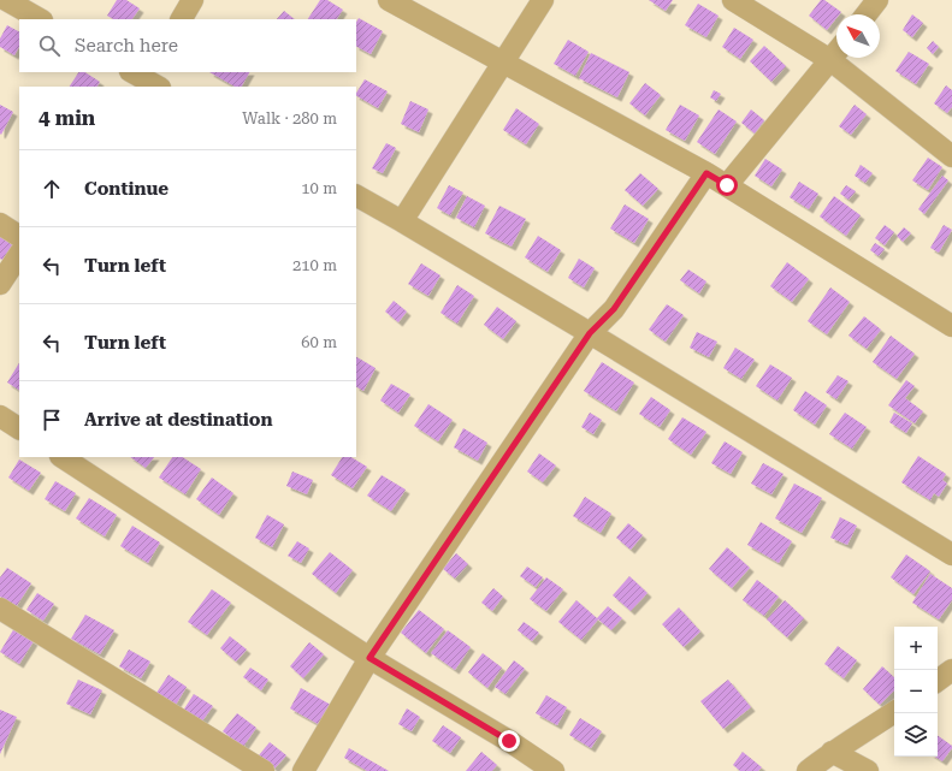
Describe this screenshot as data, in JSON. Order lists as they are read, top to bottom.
{
  "north": "top left",
  "page": {
    "search": "Search here",
    "heading": ["4 min", "Walk · 280 m"],
    "list": [
      ["Continue", "10 m"],
      ["Turn left", "210 m"],
      ["Turn left", "60 m"],
      "Arrive at destination"
    ],
    "map_buttons": ["+", "−"]
  }
}
